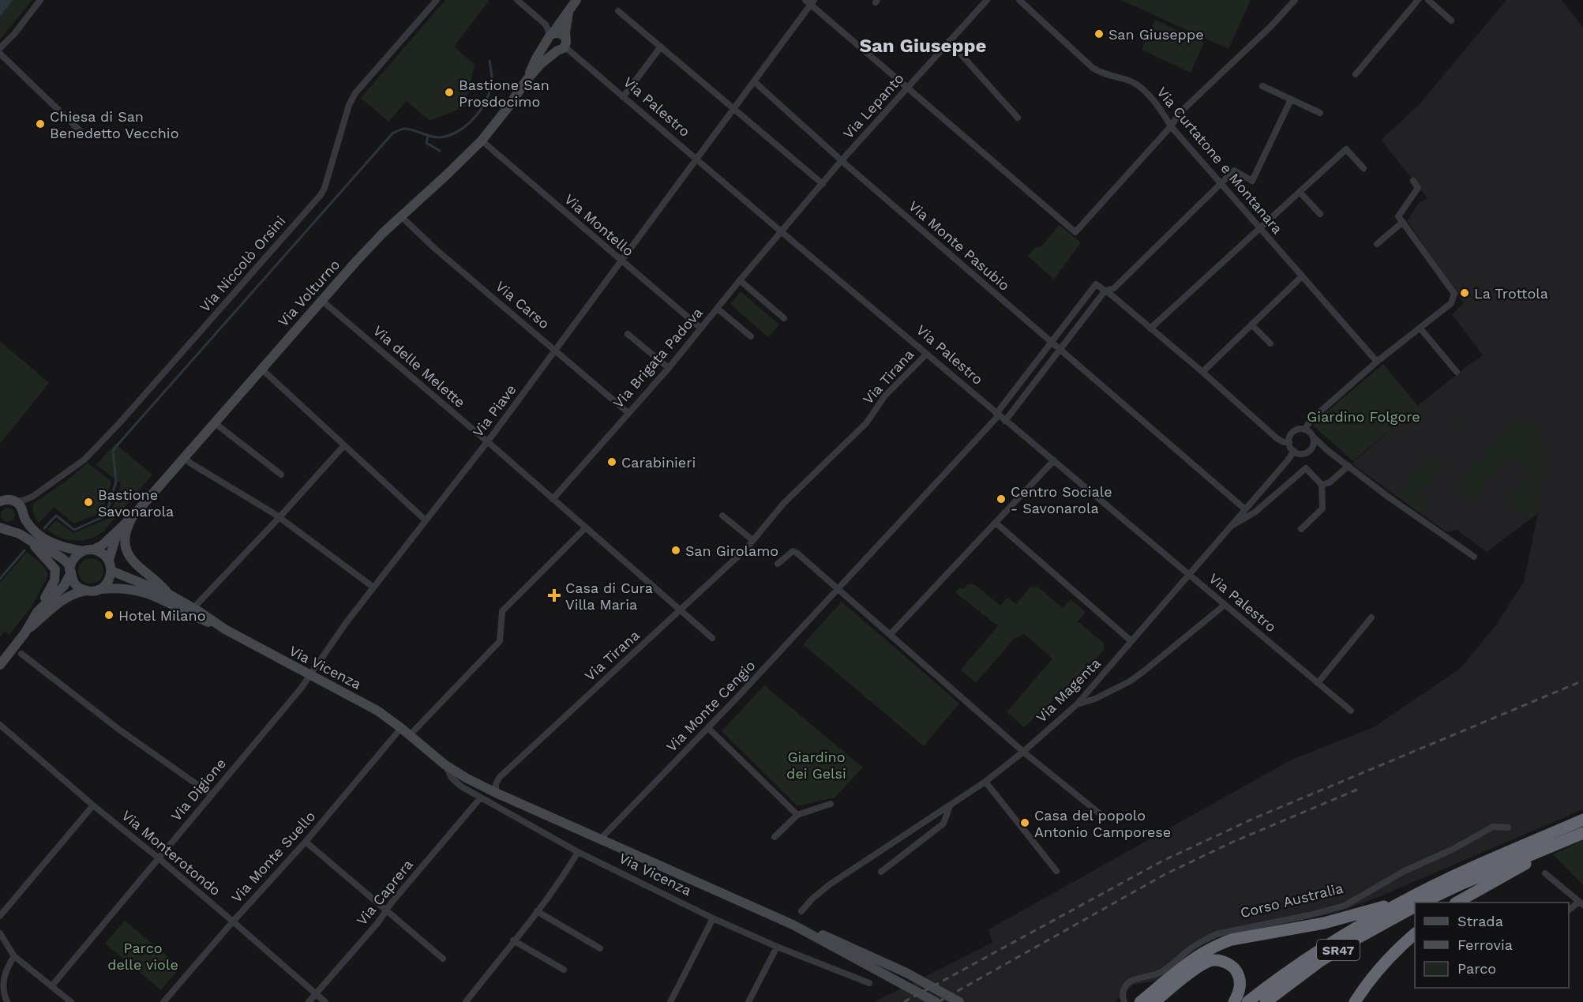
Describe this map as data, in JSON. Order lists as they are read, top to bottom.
{
  "streets": {
    "highway": ["SR47"],
    "main road": ["Via Palestro", "Via Volturno", "Via Vicenza"],
    "street": [
      "Via Lepanto",
      "Via Curtatone e Montanara",
      "Via Montello",
      "Via Monte Pasubio",
      "Via Niccolò Orsini",
      "Via Carso",
      "Via Brigata Padova",
      "Via delle Melette",
      "Via Tirana",
      "Via Piave",
      "Via Magenta",
      "Via Monte Cengio",
      "Via Digione",
      "Via Monterotondo",
      "Via Monte Suello",
      "Via Caprera",
      "Corso Australia"
    ]
  },
  "crossings": [
    ["Via Lepanto", "Via Palestro"],
    ["Via Lepanto", "Via Monte Pasubio"],
    ["Via Lepanto", "Via Brigata Padova"],
    ["Via Palestro", "Via Volturno"],
    ["Via Palestro", "Via Brigata Padova"],
    ["Via Palestro", "Via Tirana"],
    ["Via Palestro", "Via Piave"],
    ["Via Palestro", "Via Magenta"],
    ["Via Palestro", "Via Monte Cengio"],
    ["Via Montello", "Via Volturno"],
    ["Via Montello", "Via Brigata Padova"],
    ["Via Montello", "Via Piave"],
    ["Via Monte Pasubio", "Via Piave"],
    ["Via Monte Pasubio", "Via Magenta"],
    ["Via Monte Pasubio", "Via Monte Cengio"],
    ["Via Volturno", "Via Carso"],
    ["Via Volturno", "Via delle Melette"],
    ["Via Volturno", "Via Vicenza"],
    ["Via Carso", "Via Brigata Padova"],
    ["Via Carso", "Via Piave"],
    ["Via Brigata Padova", "Via delle Melette"],
    ["Via delle Melette", "Via Tirana"],
    ["Via delle Melette", "Via Piave"],
    ["Via Tirana", "Via Vicenza"],
    ["Via Piave", "Via Vicenza"],
    ["Via Piave", "Via Digione"],
    ["Via Vicenza", "Via Monte Cengio"],
    ["Via Vicenza", "Via Digione"],
    ["Via Vicenza", "Via Monte Suello"],
    ["Via Vicenza", "Via Caprera"],
    ["Via Digione", "Via Monterotondo"],
    ["Via Monterotondo", "Via Monte Suello"],
    ["Via Monterotondo", "Via Caprera"]
  ],
  "districts": ["San Giuseppe"],
  "parks": ["Giardino Folgore", "Giardino dei Gelsi", "Parco delle viole"],
  "places": {
    "other": [
      "San Giuseppe",
      "Bastione San Prosdocimo",
      "Chiesa di San Benedetto Vecchio",
      "La Trottola",
      "Carabinieri",
      "Centro Sociale - Savonarola",
      "Bastione Savonarola",
      "San Girolamo",
      "Hotel Milano",
      "Casa del popolo Antonio Camporese"
    ],
    "health": ["Casa di Cura Villa Maria"]
  },
  "legend": ["Strada", "Ferrovia", "Parco"]
}
